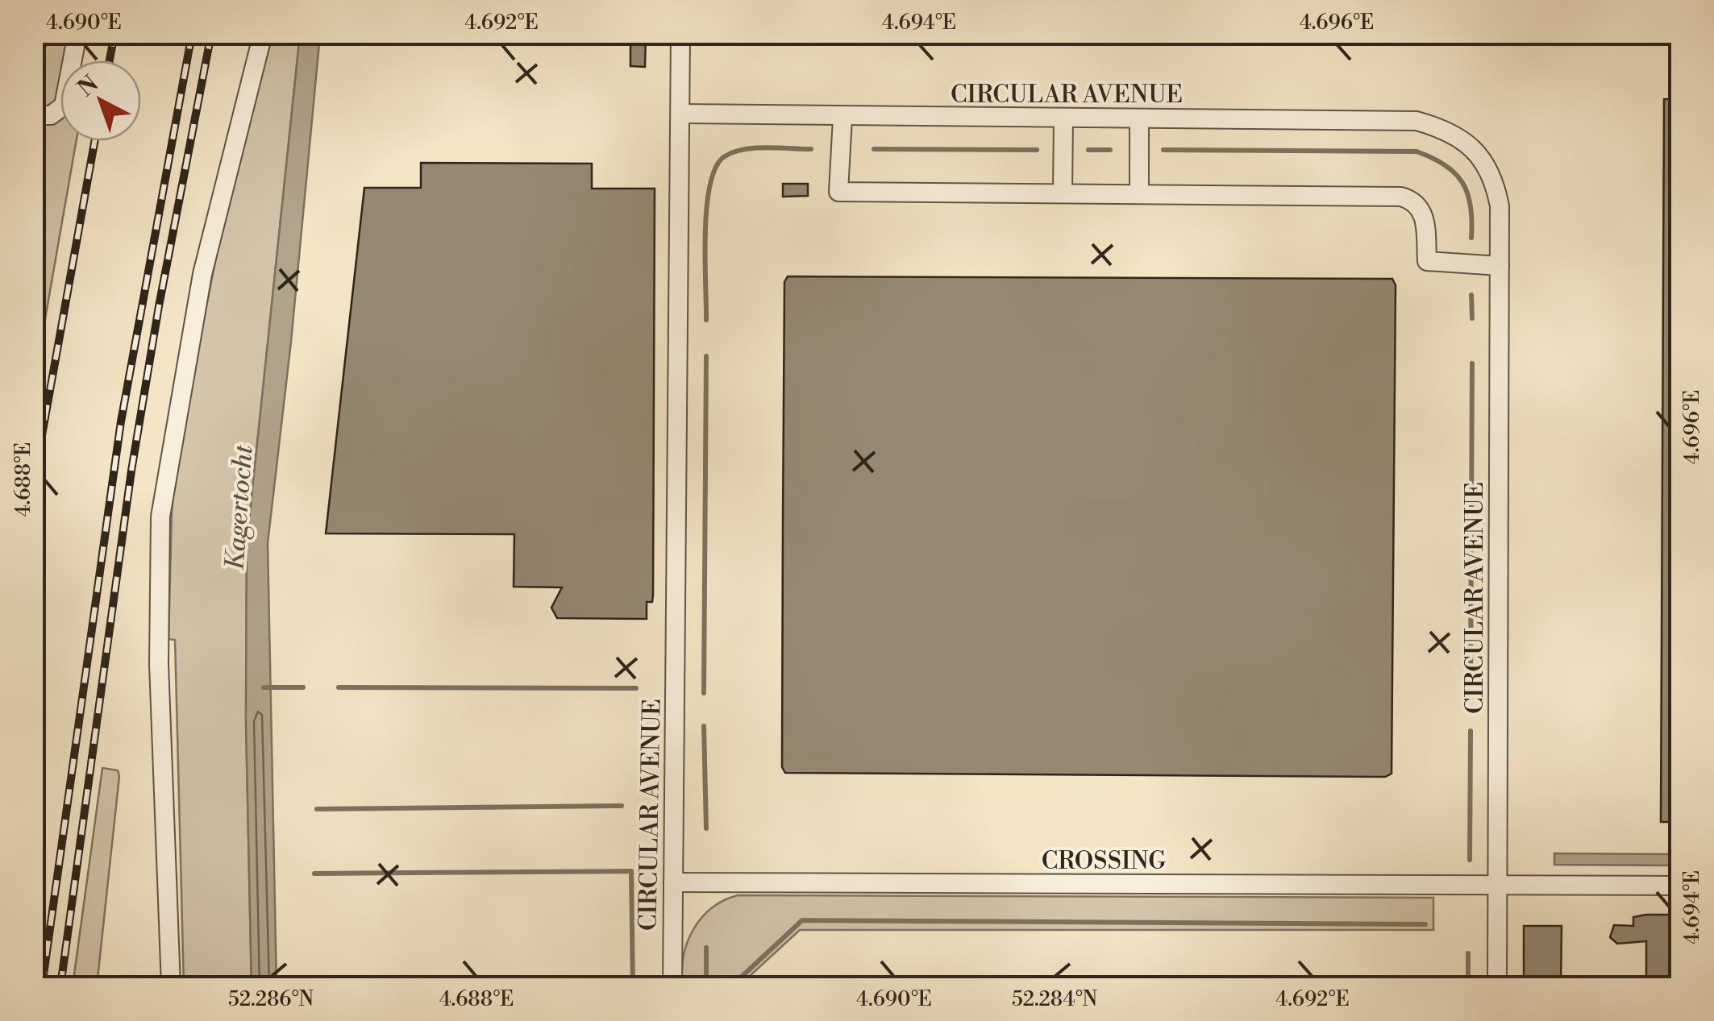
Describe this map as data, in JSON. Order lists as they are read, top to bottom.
{
  "streets": {
    "street": ["CIRCULAR AVENUE", "CROSSING"]
  },
  "crossings": [
    ["CIRCULAR AVENUE", "CROSSING"]
  ],
  "water": ["Kagertocht"],
  "north": "top left",
  "coordinates": [
    "4.690°E",
    "4.692°E",
    "4.694°E",
    "4.696°E",
    "4.688°E",
    "52.286°N",
    "52.284°N"
  ]
}
